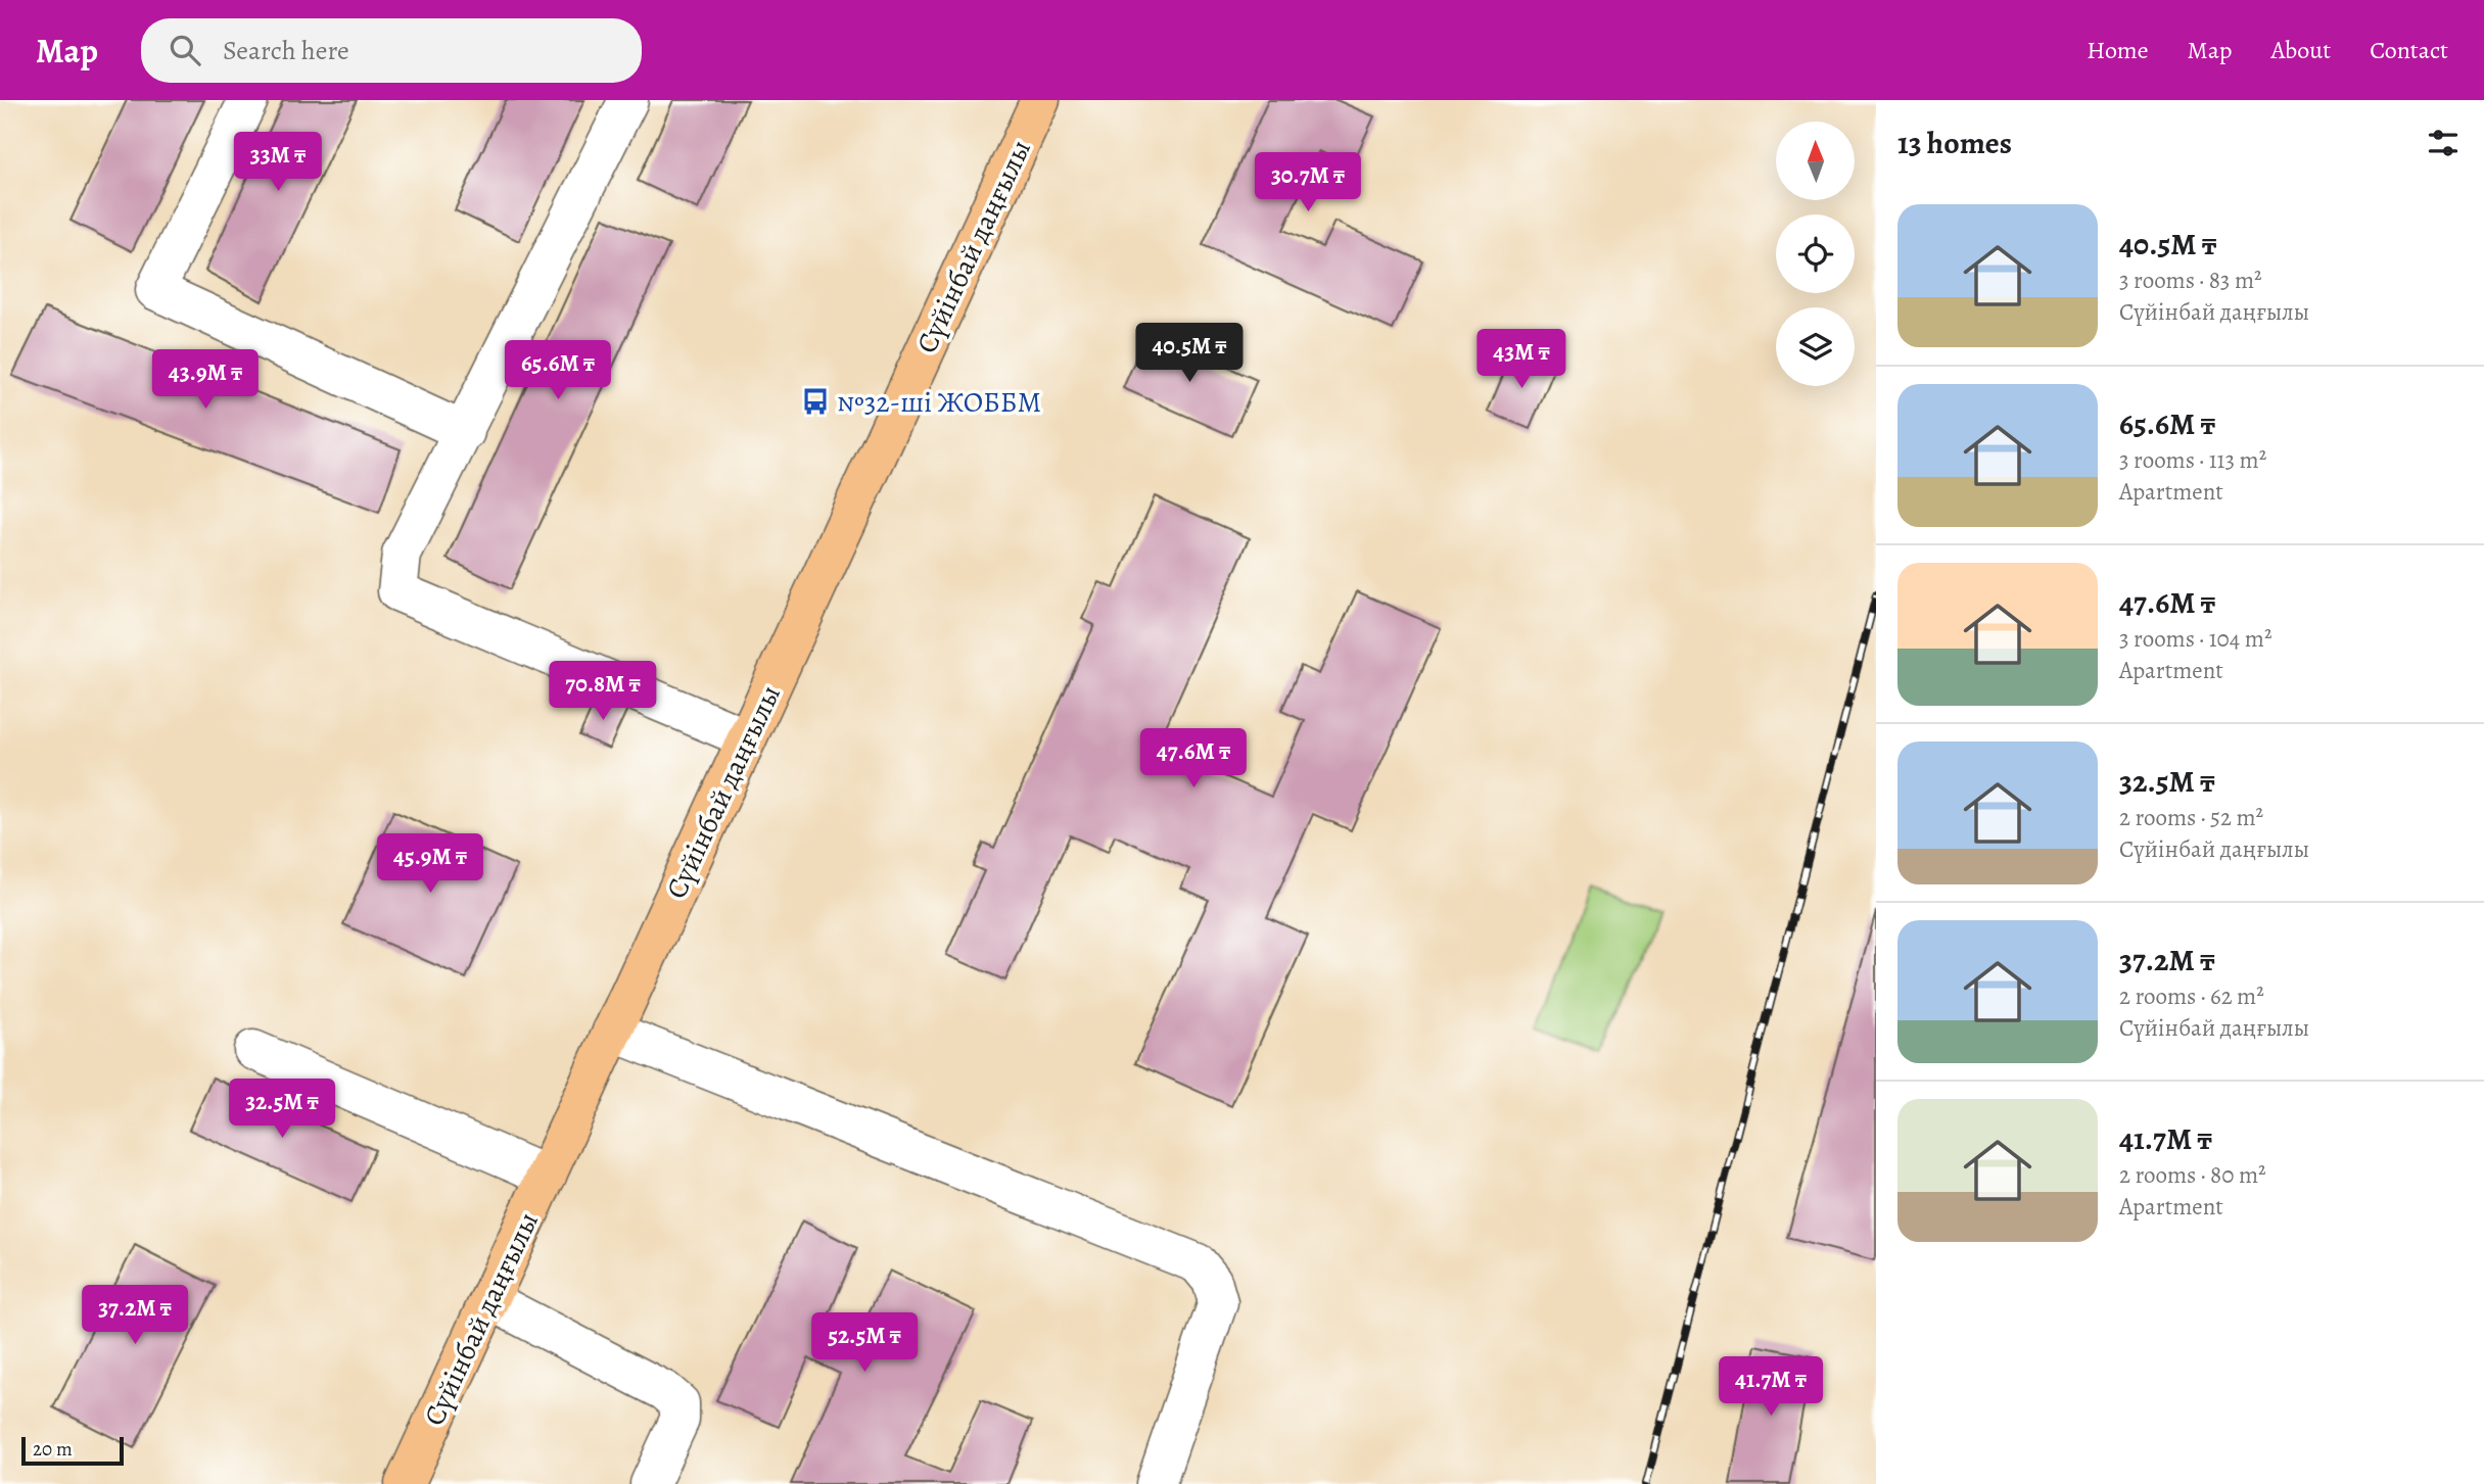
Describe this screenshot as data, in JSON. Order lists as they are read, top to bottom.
{
  "streets": {
    "main road": ["Сүйінбай даңғылы"]
  },
  "places": {
    "bus stop": ["№32-ші ЖОББМ"]
  },
  "scale_bar": "20 m",
  "north": "top",
  "page": {
    "header": "Map",
    "search": "Search here",
    "nav": [
      "Home",
      "Map",
      "About",
      "Contact"
    ],
    "heading": "13 homes",
    "price": [
      "33M ₸",
      "30.7M ₸",
      "40.5M ₸",
      "43M ₸",
      "65.6M ₸",
      "43.9M ₸",
      "70.8M ₸",
      "47.6M ₸",
      "45.9M ₸",
      "32.5M ₸",
      "37.2M ₸",
      "52.5M ₸",
      "41.7M ₸"
    ],
    "list": [
      {
        "name": "40.5M ₸",
        "note": "3 rooms · 83 m² · Сүйінбай даңғылы"
      },
      {
        "name": "65.6M ₸",
        "note": "3 rooms · 113 m² · Apartment"
      },
      {
        "name": "47.6M ₸",
        "note": "3 rooms · 104 m² · Apartment"
      },
      {
        "name": "32.5M ₸",
        "note": "2 rooms · 52 m² · Сүйінбай даңғылы"
      },
      {
        "name": "37.2M ₸",
        "note": "2 rooms · 62 m² · Сүйінбай даңғылы"
      },
      {
        "name": "41.7M ₸",
        "note": "2 rooms · 80 m² · Apartment"
      }
    ],
    "scale": "20 m"
  }
}
